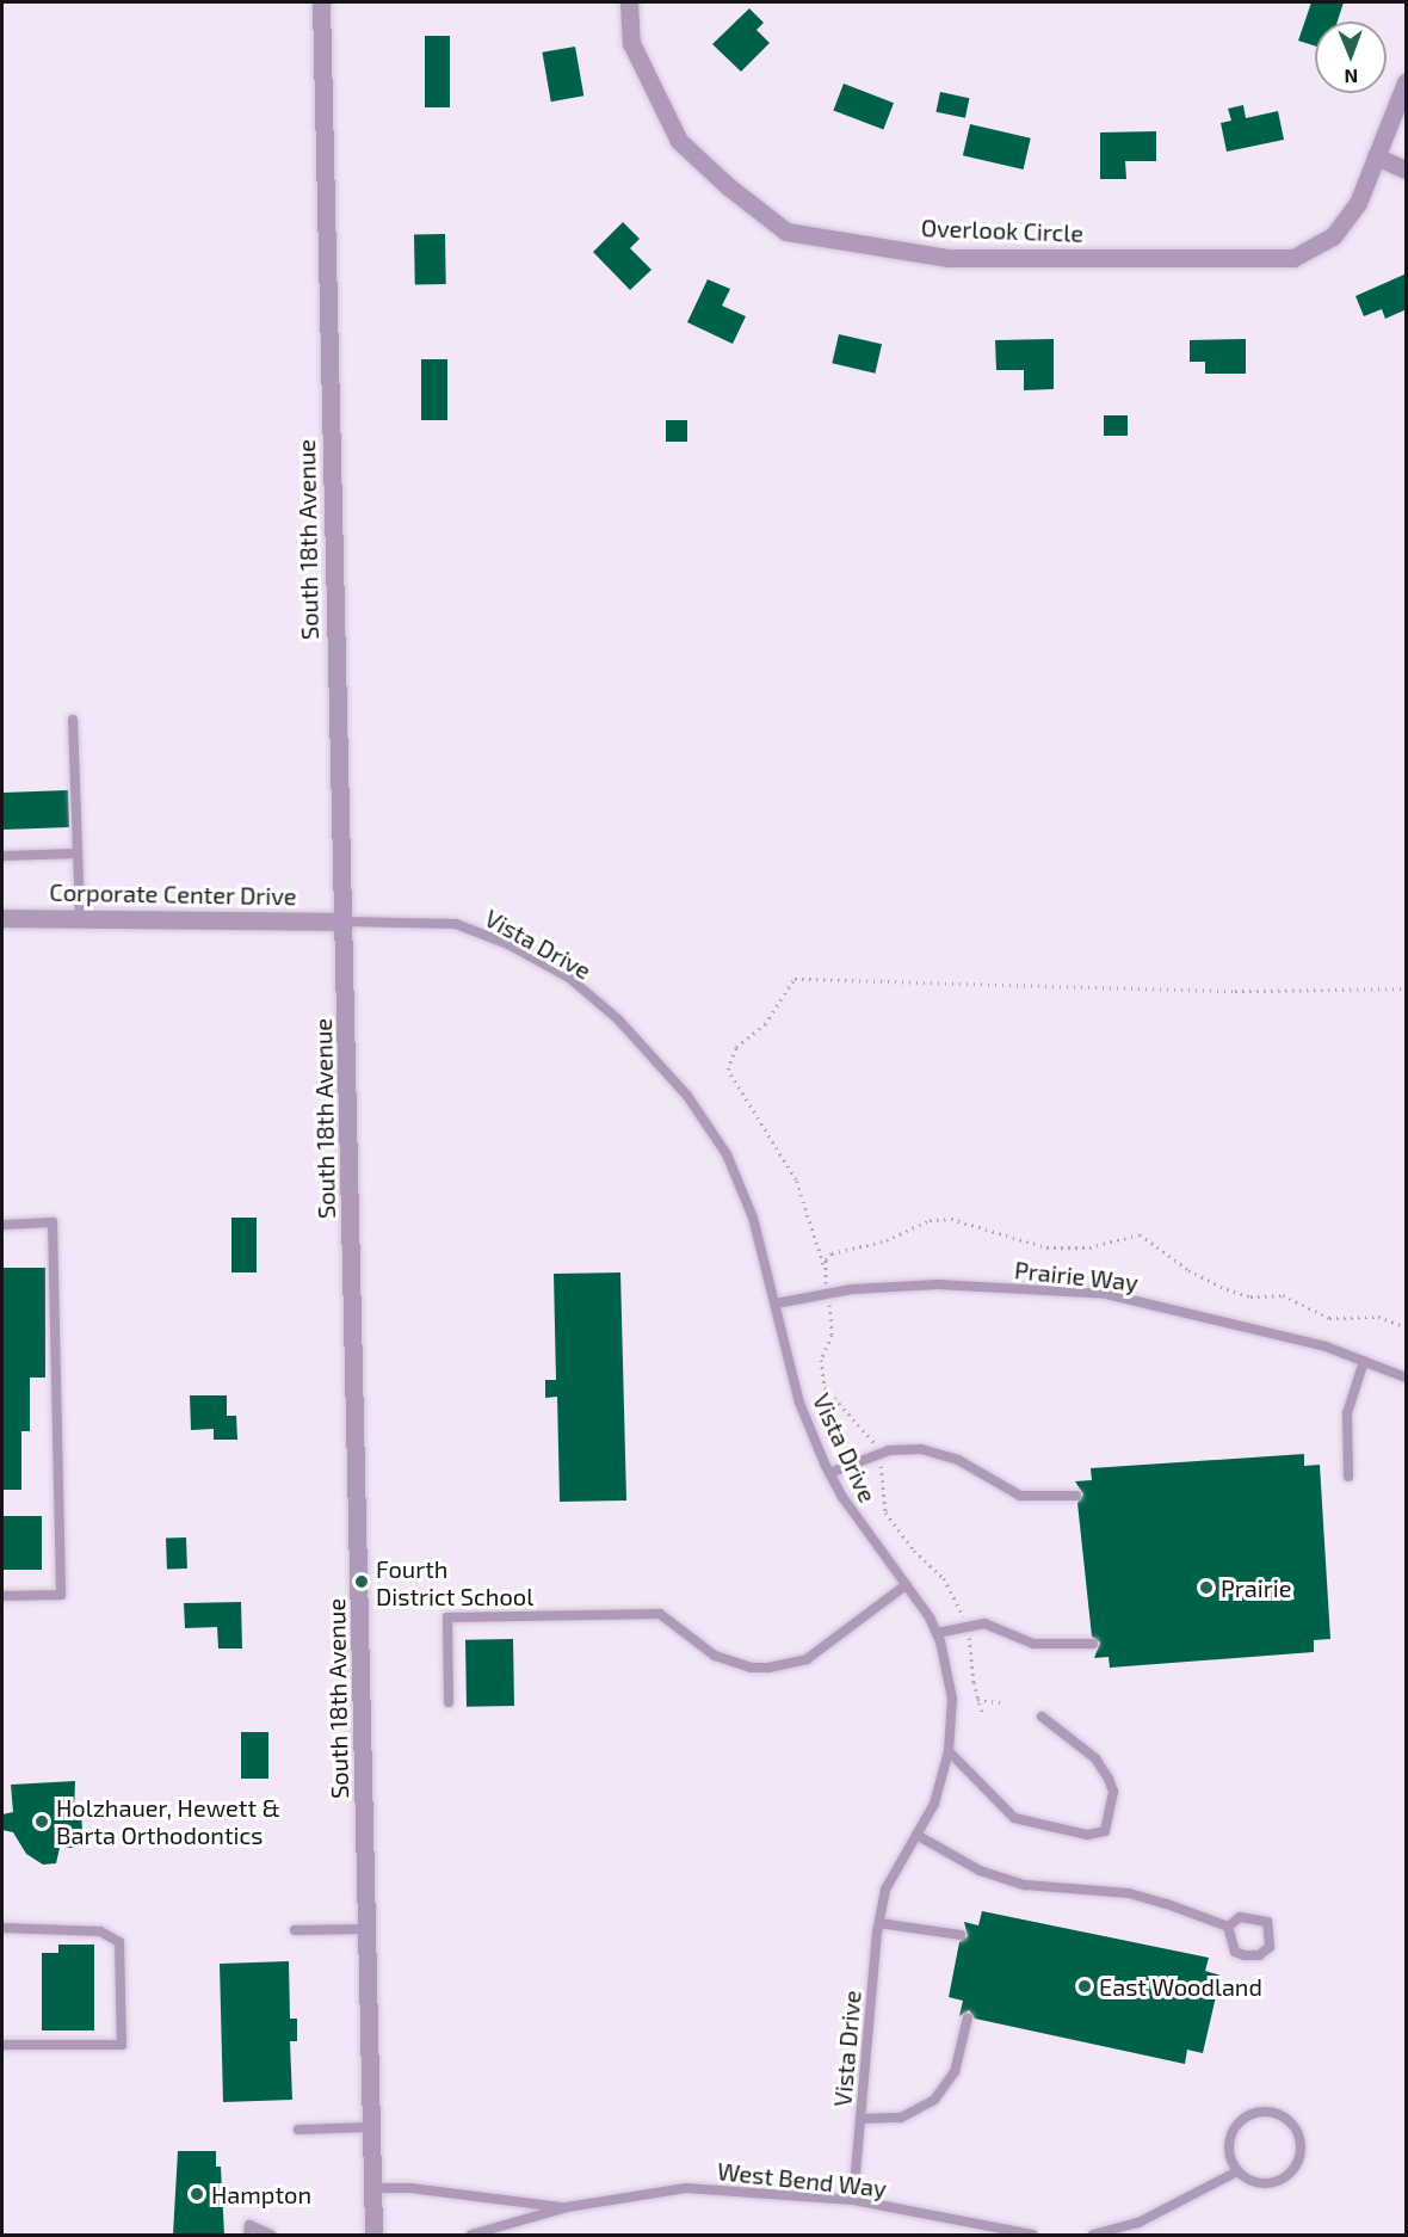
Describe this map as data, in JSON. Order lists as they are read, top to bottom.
{
  "streets": {
    "street": ["Overlook Circle", "South 18th Avenue", "Corporate Center Drive"],
    "lane": ["Vista Drive", "Prairie Way", "West Bend Way"]
  },
  "crossings": [
    ["South 18th Avenue", "Corporate Center Drive"],
    ["South 18th Avenue", "Vista Drive"],
    ["South 18th Avenue", "West Bend Way"],
    ["Corporate Center Drive", "Vista Drive"],
    ["Vista Drive", "Prairie Way"],
    ["Vista Drive", "West Bend Way"]
  ],
  "places": [
    "Fourth District School",
    "Prairie",
    "Holzhauer, Hewett & Barta Orthodontics",
    "East Woodland",
    "Hampton"
  ],
  "north": "bottom"
}
